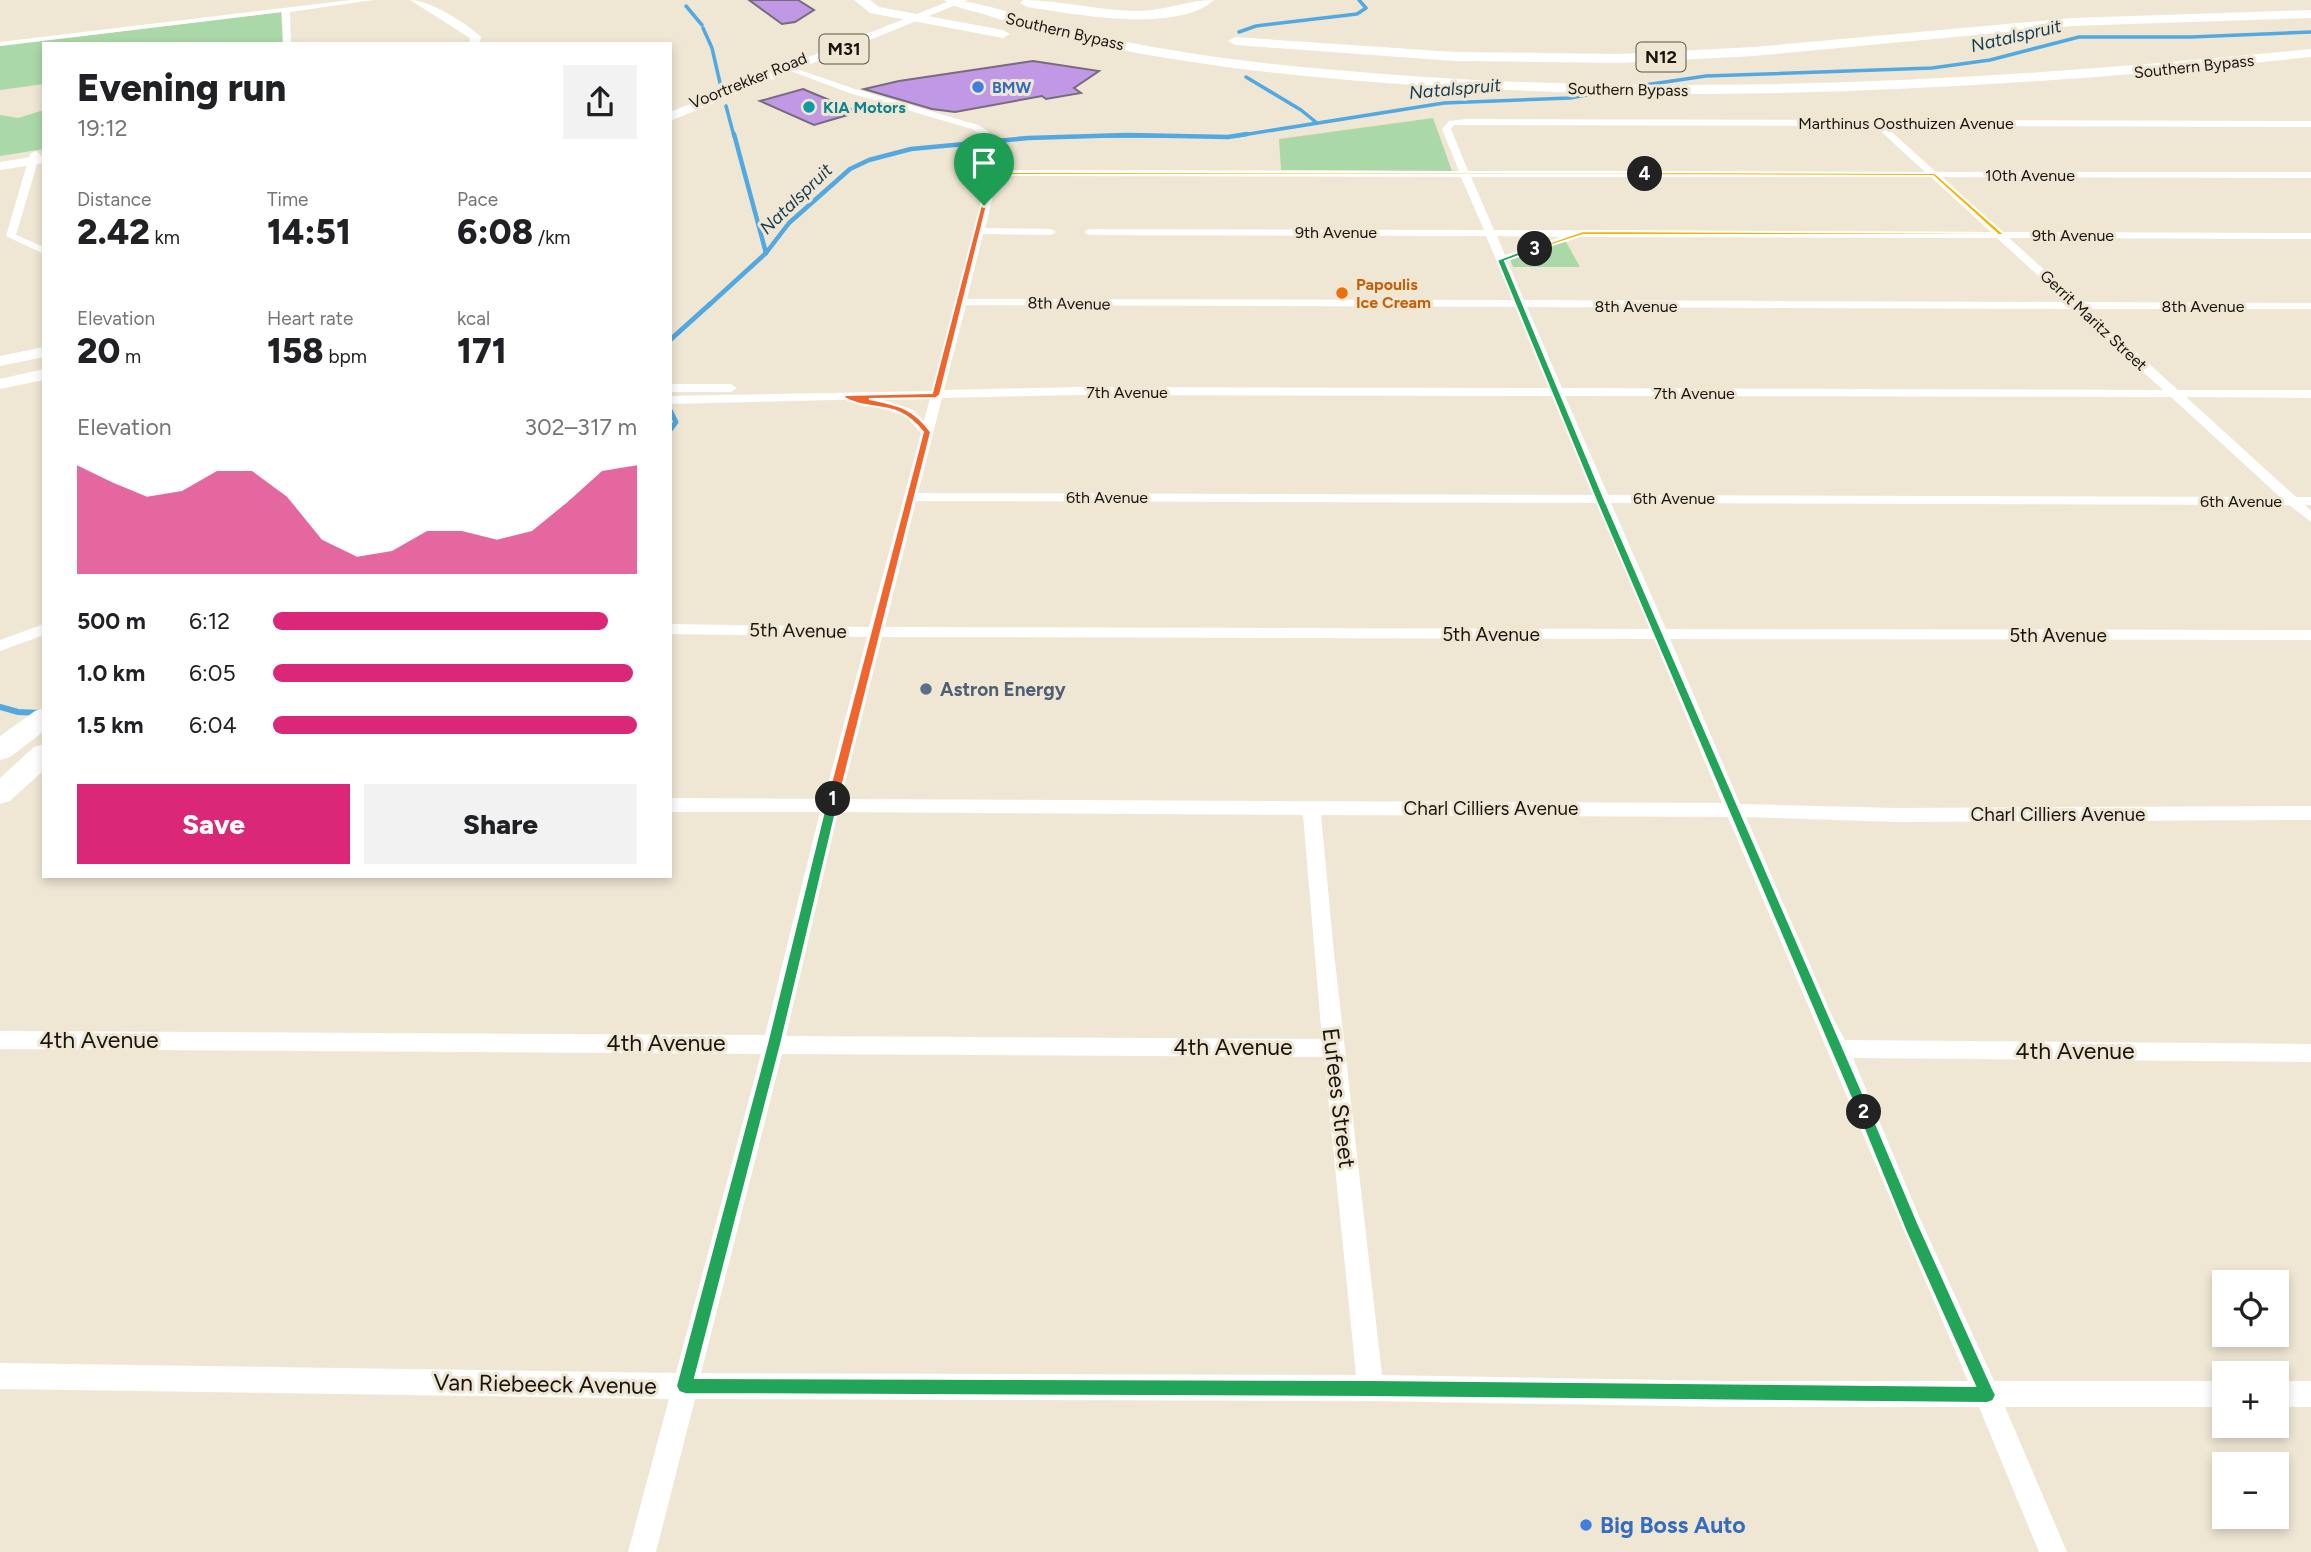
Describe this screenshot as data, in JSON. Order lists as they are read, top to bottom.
{
  "streets": {
    "highway": ["Southern Bypass", "N12"],
    "main road": ["M31", "Voortrekker Road"],
    "street": [
      "Marthinus Oosthuizen Avenue",
      "10th Avenue",
      "9th Avenue",
      "8th Avenue",
      "Gerrit Maritz Street",
      "7th Avenue",
      "6th Avenue",
      "5th Avenue",
      "Charl Cilliers Avenue",
      "4th Avenue",
      "Eufees Street",
      "Van Riebeeck Avenue"
    ]
  },
  "crossings": [
    ["Marthinus Oosthuizen Avenue", "10th Avenue"],
    ["Marthinus Oosthuizen Avenue", "Gerrit Maritz Street"],
    ["10th Avenue", "Gerrit Maritz Street"],
    ["9th Avenue", "Gerrit Maritz Street"],
    ["8th Avenue", "Gerrit Maritz Street"],
    ["Gerrit Maritz Street", "7th Avenue"],
    ["Gerrit Maritz Street", "6th Avenue"],
    ["Charl Cilliers Avenue", "Eufees Street"],
    ["4th Avenue", "Eufees Street"],
    ["Eufees Street", "Van Riebeeck Avenue"]
  ],
  "water": ["Natalspruit"],
  "places": [
    "BMW",
    "KIA Motors",
    "Papoulis Ice Cream",
    "Astron Energy",
    "Big Boss Auto"
  ],
  "page": {
    "heading": ["Evening run", "19:12"],
    "pins": [
      "4",
      "3",
      "1",
      "2"
    ],
    "stats": [
      ["Distance", "2.42 km"],
      ["Time", "14:51"],
      ["Pace", "6:08 /km"],
      ["Elevation", "20 m"],
      ["Heart rate", "158 bpm"],
      ["kcal", "171"]
    ],
    "chart": ["Elevation", "302–317 m"],
    "list": [
      {
        "name": "500 m",
        "note": "6:12"
      },
      {
        "name": "1.0 km",
        "note": "6:05"
      },
      {
        "name": "1.5 km",
        "note": "6:04"
      }
    ],
    "buttons": ["Save", "Share"],
    "map_buttons": ["+", "−"]
  }
}
